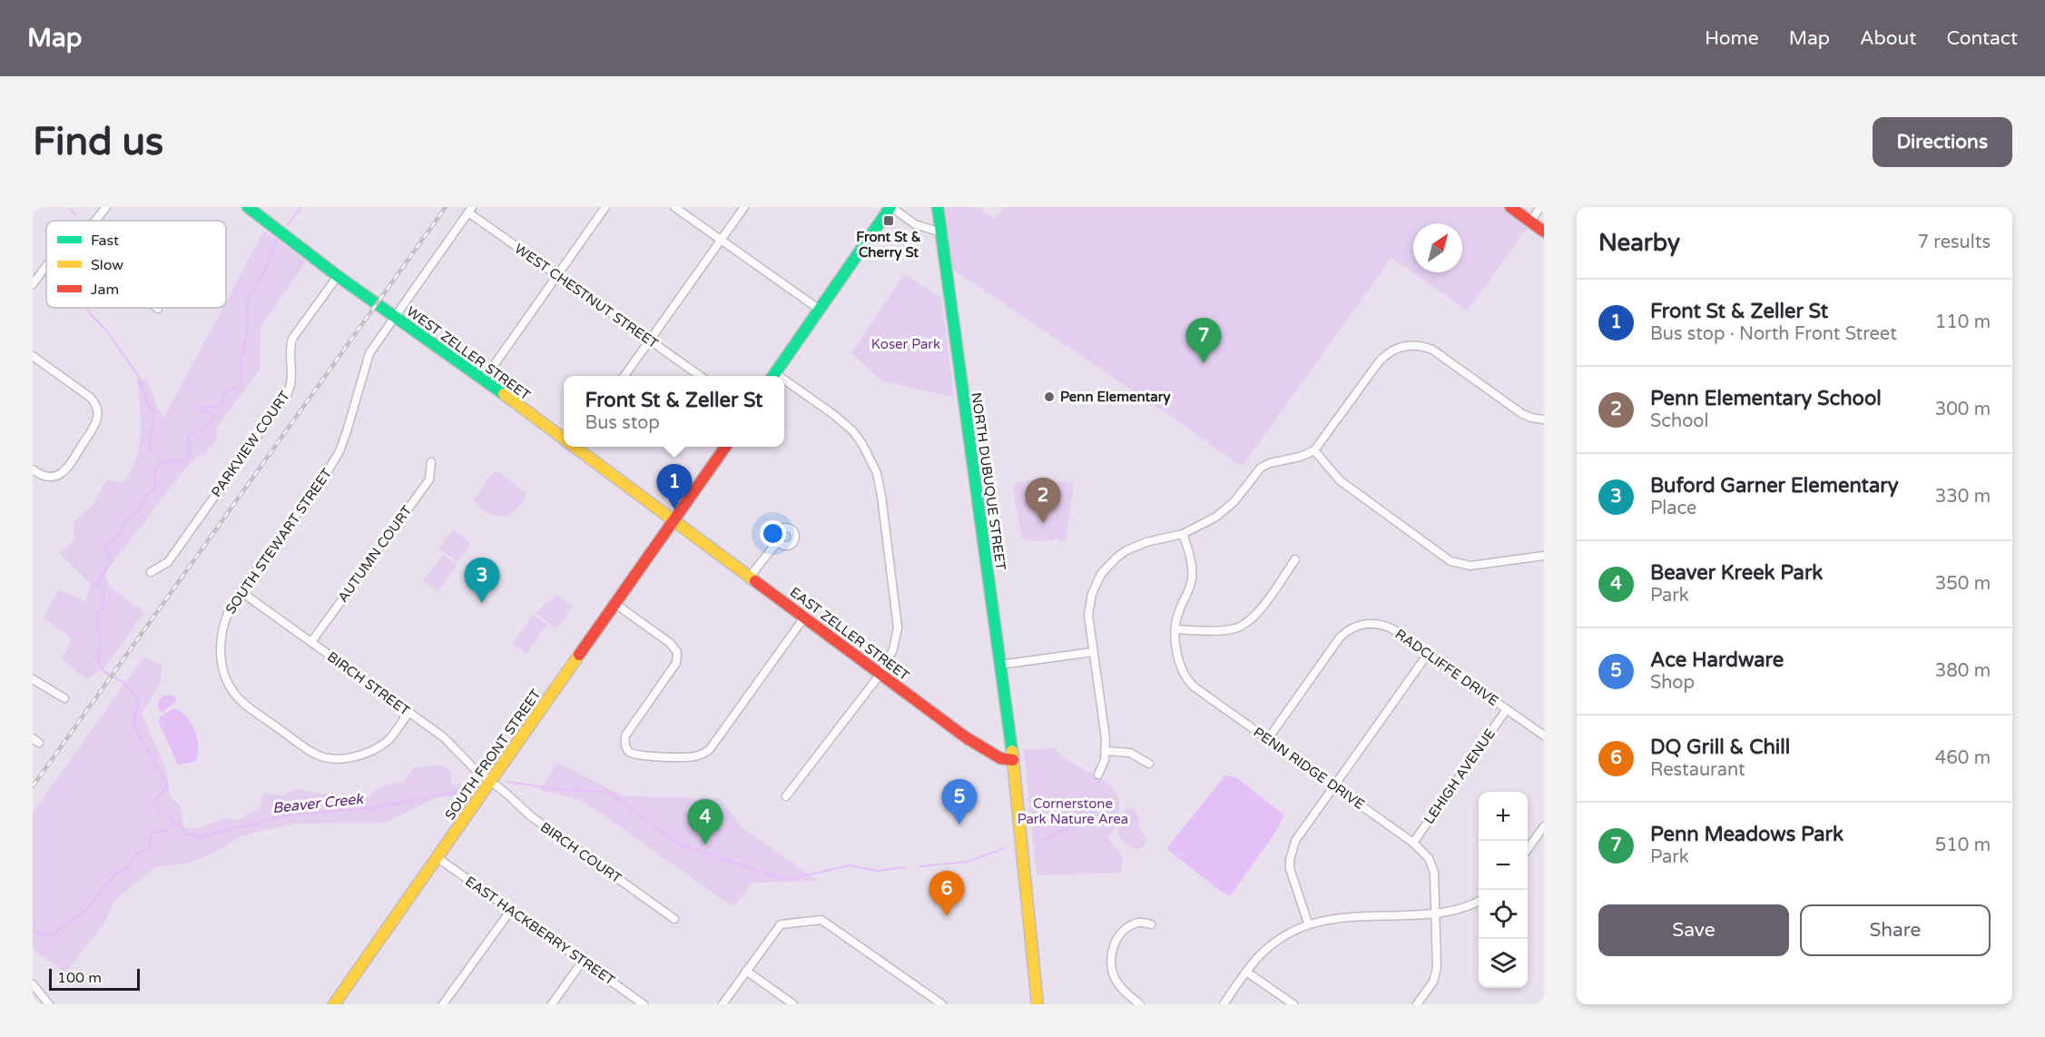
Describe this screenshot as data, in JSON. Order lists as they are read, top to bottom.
{
  "streets": {
    "street": [
      "WEST CHESTNUT STREET",
      "WEST ZELLER STREET",
      "PARKVIEW COURT",
      "NORTH DUBUQUE STREET",
      "SOUTH STEWART STREET",
      "AUTUMN COURT",
      "EAST ZELLER STREET",
      "RADCLIFFE DRIVE",
      "BIRCH STREET",
      "SOUTH FRONT STREET",
      "PENN RIDGE DRIVE",
      "LEHIGH AVENUE",
      "BIRCH COURT",
      "EAST HACKBERRY STREET"
    ]
  },
  "crossings": [
    ["WEST CHESTNUT STREET", "SOUTH STEWART STREET"],
    ["WEST ZELLER STREET", "PARKVIEW COURT"],
    ["WEST ZELLER STREET", "SOUTH STEWART STREET"],
    ["WEST ZELLER STREET", "EAST ZELLER STREET"],
    ["WEST ZELLER STREET", "SOUTH FRONT STREET"],
    ["NORTH DUBUQUE STREET", "EAST ZELLER STREET"],
    ["SOUTH STEWART STREET", "BIRCH STREET"],
    ["AUTUMN COURT", "BIRCH STREET"],
    ["EAST ZELLER STREET", "SOUTH FRONT STREET"],
    ["RADCLIFFE DRIVE", "PENN RIDGE DRIVE"],
    ["RADCLIFFE DRIVE", "LEHIGH AVENUE"],
    ["BIRCH STREET", "SOUTH FRONT STREET"],
    ["BIRCH STREET", "BIRCH COURT"],
    ["SOUTH FRONT STREET", "BIRCH COURT"],
    ["SOUTH FRONT STREET", "EAST HACKBERRY STREET"],
    ["PENN RIDGE DRIVE", "LEHIGH AVENUE"]
  ],
  "water": ["Beaver Creek"],
  "parks": ["Koser Park", "Cornerstone Park Nature Area"],
  "places": {
    "transit": ["Front St & Cherry St"],
    "other": ["Penn Elementary"]
  },
  "legend": ["Fast", "Slow", "Jam"],
  "scale_bar": "100 m",
  "north": "top right",
  "page": {
    "header": "Map",
    "nav": [
      "Home",
      "Map",
      "About",
      "Contact"
    ],
    "buttons": [
      "Directions",
      ["Save", "Share"]
    ],
    "title": "Find us",
    "heading": ["Nearby", "7 results"],
    "list": [
      {
        "mark": "1",
        "name": "Front St & Zeller St",
        "note": "Bus stop · North Front Street",
        "value": "110 m"
      },
      {
        "mark": "2",
        "name": "Penn Elementary School",
        "note": "School",
        "value": "300 m"
      },
      {
        "mark": "3",
        "name": "Buford Garner Elementary",
        "note": "Place",
        "value": "330 m"
      },
      {
        "mark": "4",
        "name": "Beaver Kreek Park",
        "note": "Park",
        "value": "350 m"
      },
      {
        "mark": "5",
        "name": "Ace Hardware",
        "note": "Shop",
        "value": "380 m"
      },
      {
        "mark": "6",
        "name": "DQ Grill & Chill",
        "note": "Restaurant",
        "value": "460 m"
      },
      {
        "mark": "7",
        "name": "Penn Meadows Park",
        "note": "Park",
        "value": "510 m"
      }
    ],
    "pins": [
      "7",
      "1",
      "2",
      "3",
      "5",
      "4",
      "6"
    ],
    "popup": ["Front St & Zeller St", "Bus stop"],
    "map_buttons": ["+", "−"],
    "scale": "100 m"
  }
}
